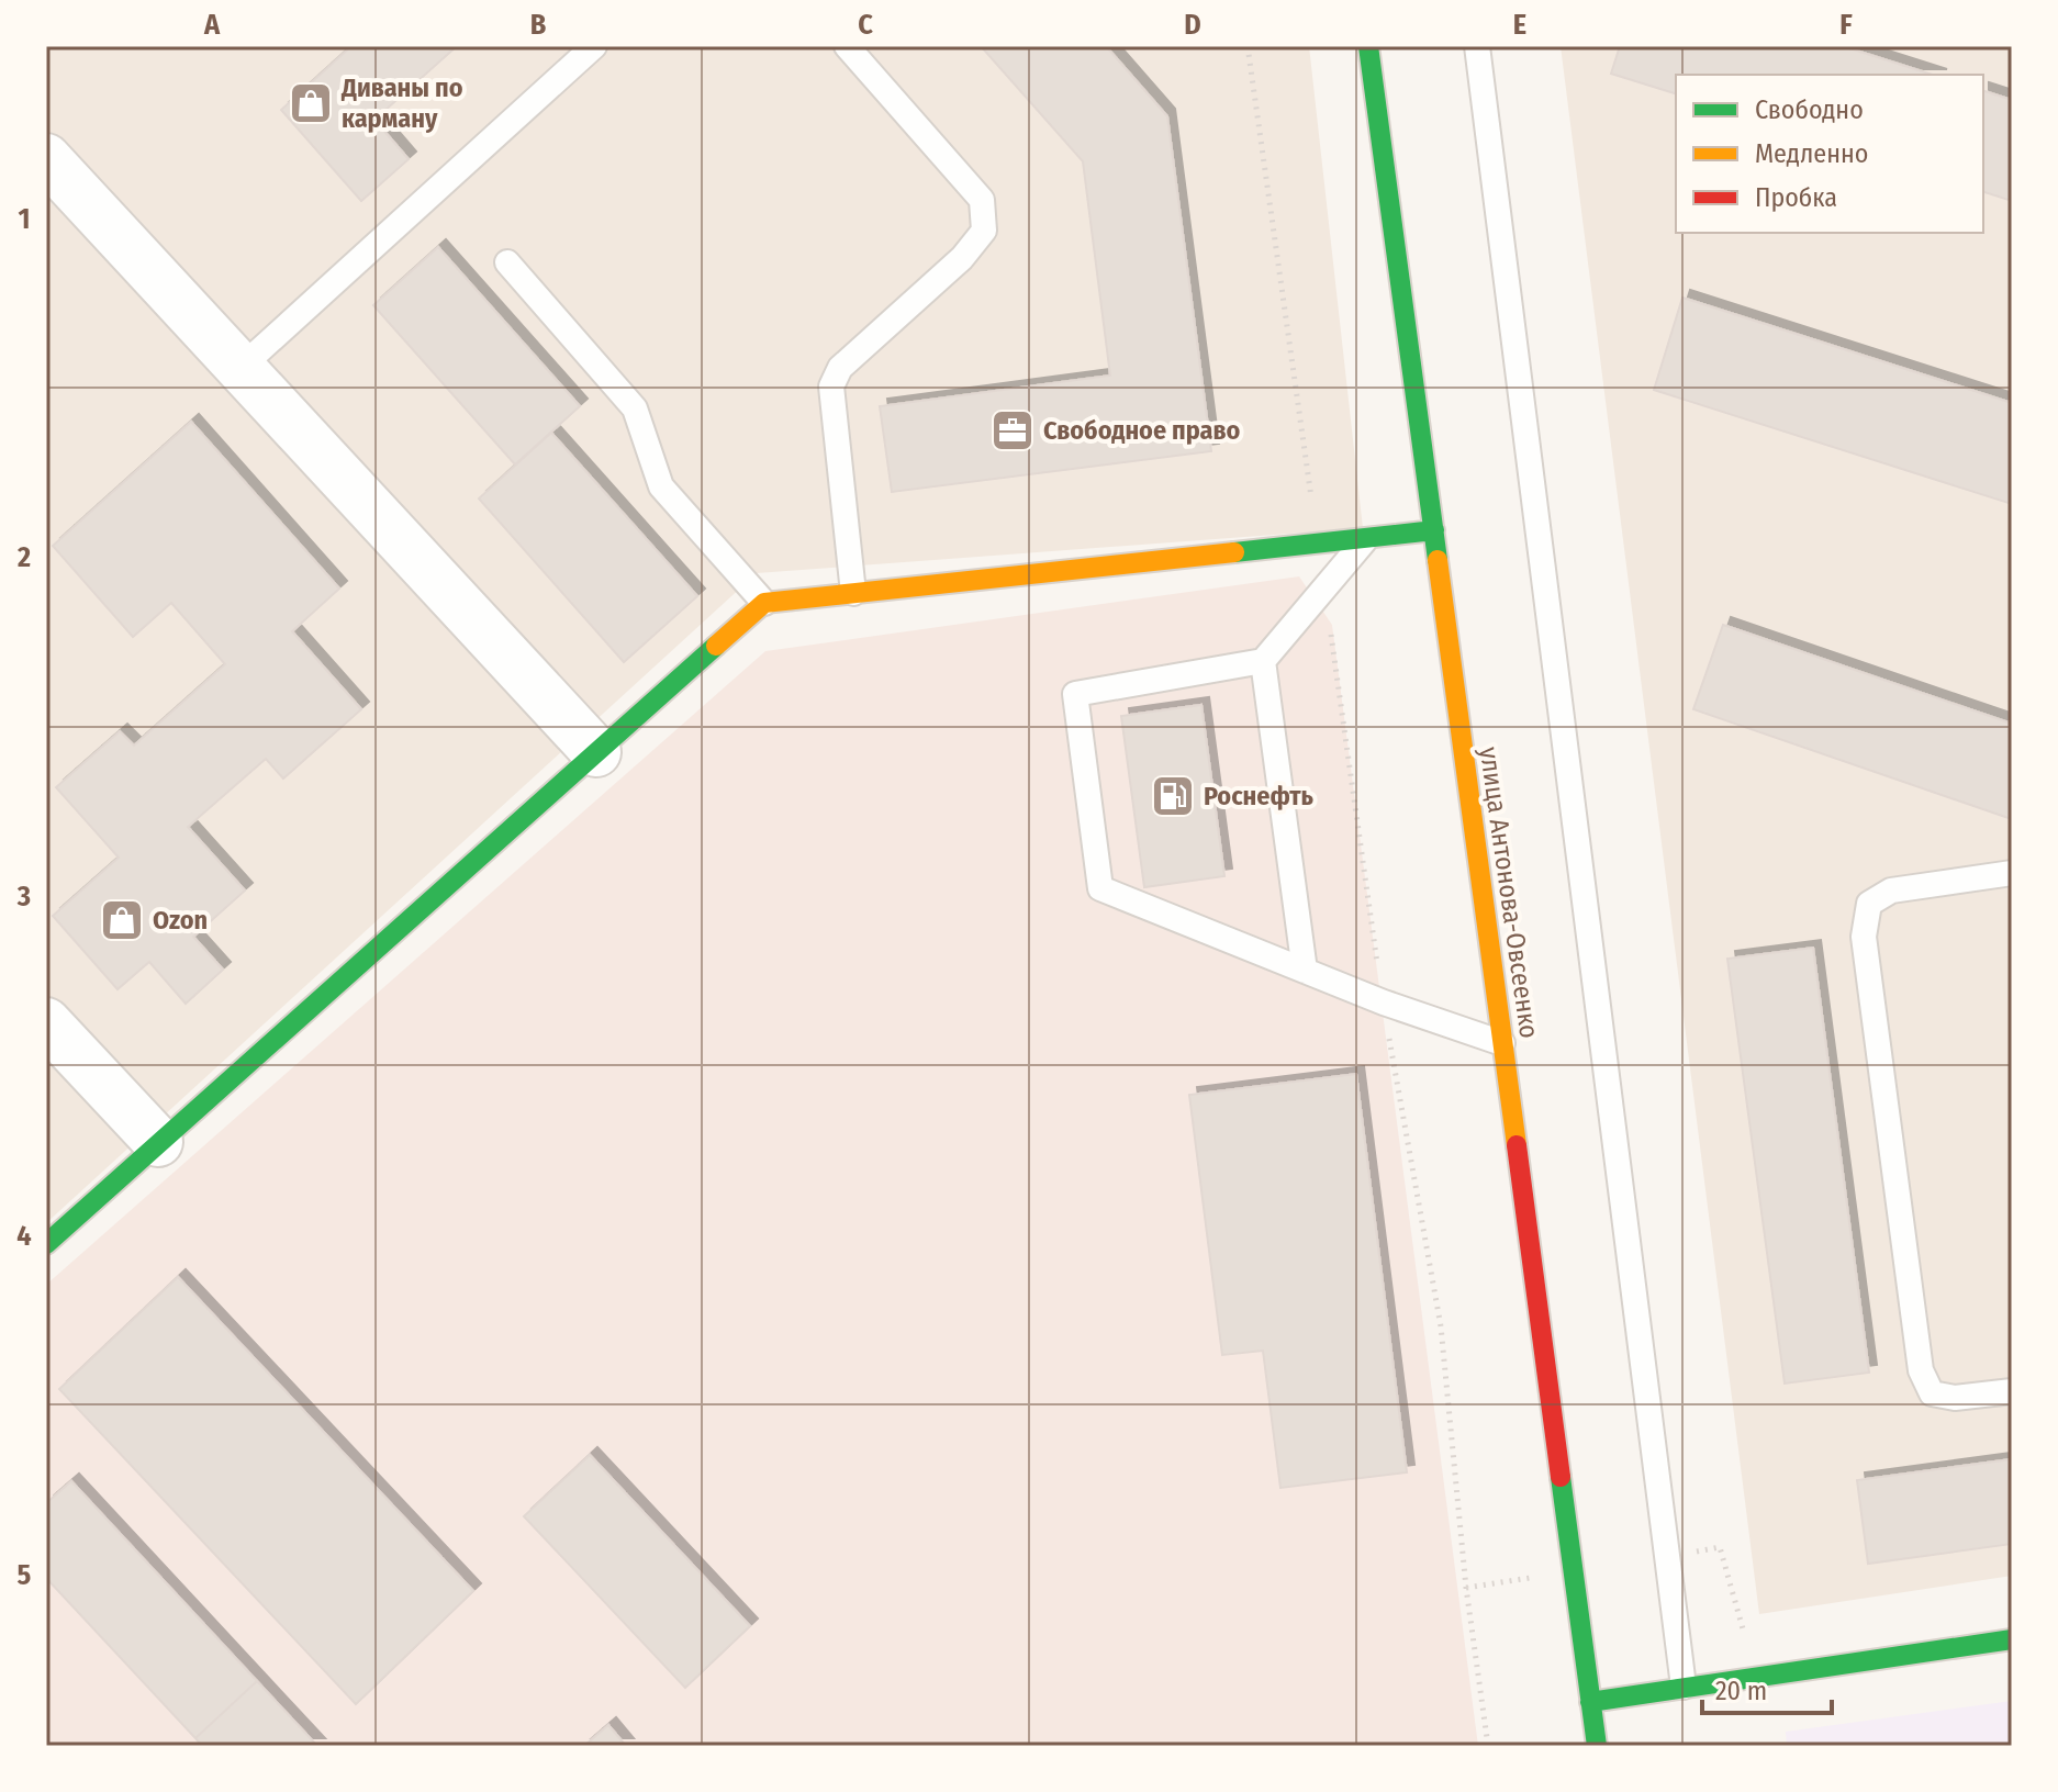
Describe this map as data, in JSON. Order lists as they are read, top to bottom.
{
  "streets": {
    "street": ["улица Антонова-Овсеенко"]
  },
  "places": {
    "shop": ["Диваны по карману", "Ozon"],
    "office": ["Свободное право"],
    "fuel station": ["Роснефть"]
  },
  "legend": ["Свободно", "Медленно", "Пробка"],
  "scale_bar": "20 m",
  "grid": {
    "columns": [
      "A",
      "B",
      "C",
      "D",
      "E",
      "F"
    ],
    "rows": [
      "1",
      "2",
      "3",
      "4",
      "5"
    ]
  }
}
